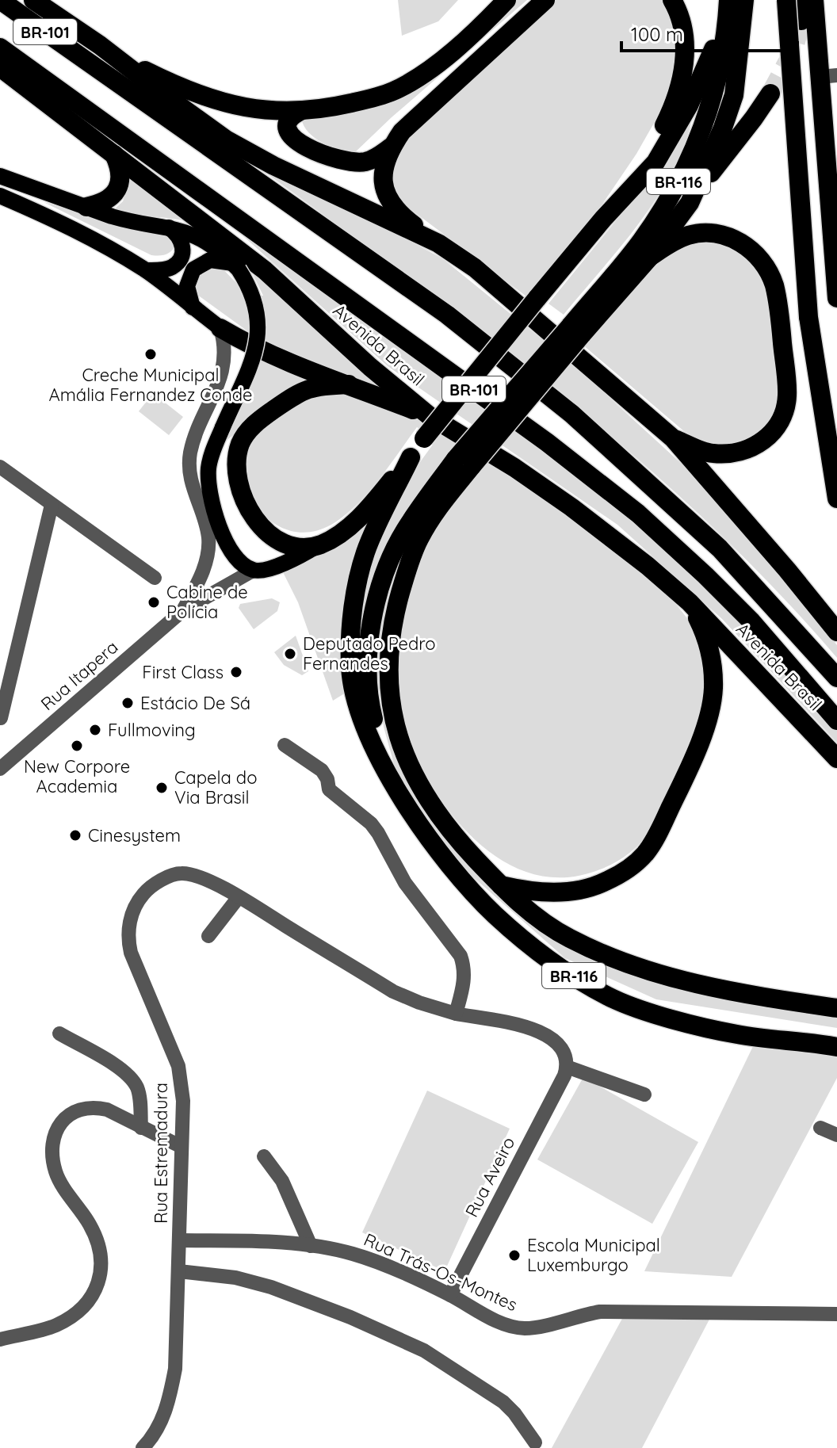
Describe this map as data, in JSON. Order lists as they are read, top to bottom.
{
  "streets": {
    "highway": ["BR-101", "BR-116", "Avenida Brasil"],
    "street": [
      "Rua Itapera",
      "Rua Estremadura",
      "Rua Aveiro",
      "Rua Trás-Os-Montes"
    ]
  },
  "crossings": [
    ["Rua Estremadura", "Rua Aveiro"],
    ["Rua Estremadura", "Rua Trás-Os-Montes"],
    ["Rua Aveiro", "Rua Trás-Os-Montes"]
  ],
  "places": [
    "Creche Municipal Amália Fernandez Conde",
    "Cabine de Polícia",
    "Deputado Pedro Fernandes",
    "First Class",
    "Estácio De Sá",
    "Fullmoving",
    "New Corpore Academia",
    "Capela do Via Brasil",
    "Cinesystem",
    "Escola Municipal Luxemburgo"
  ],
  "scale_bar": "100 m"
}
